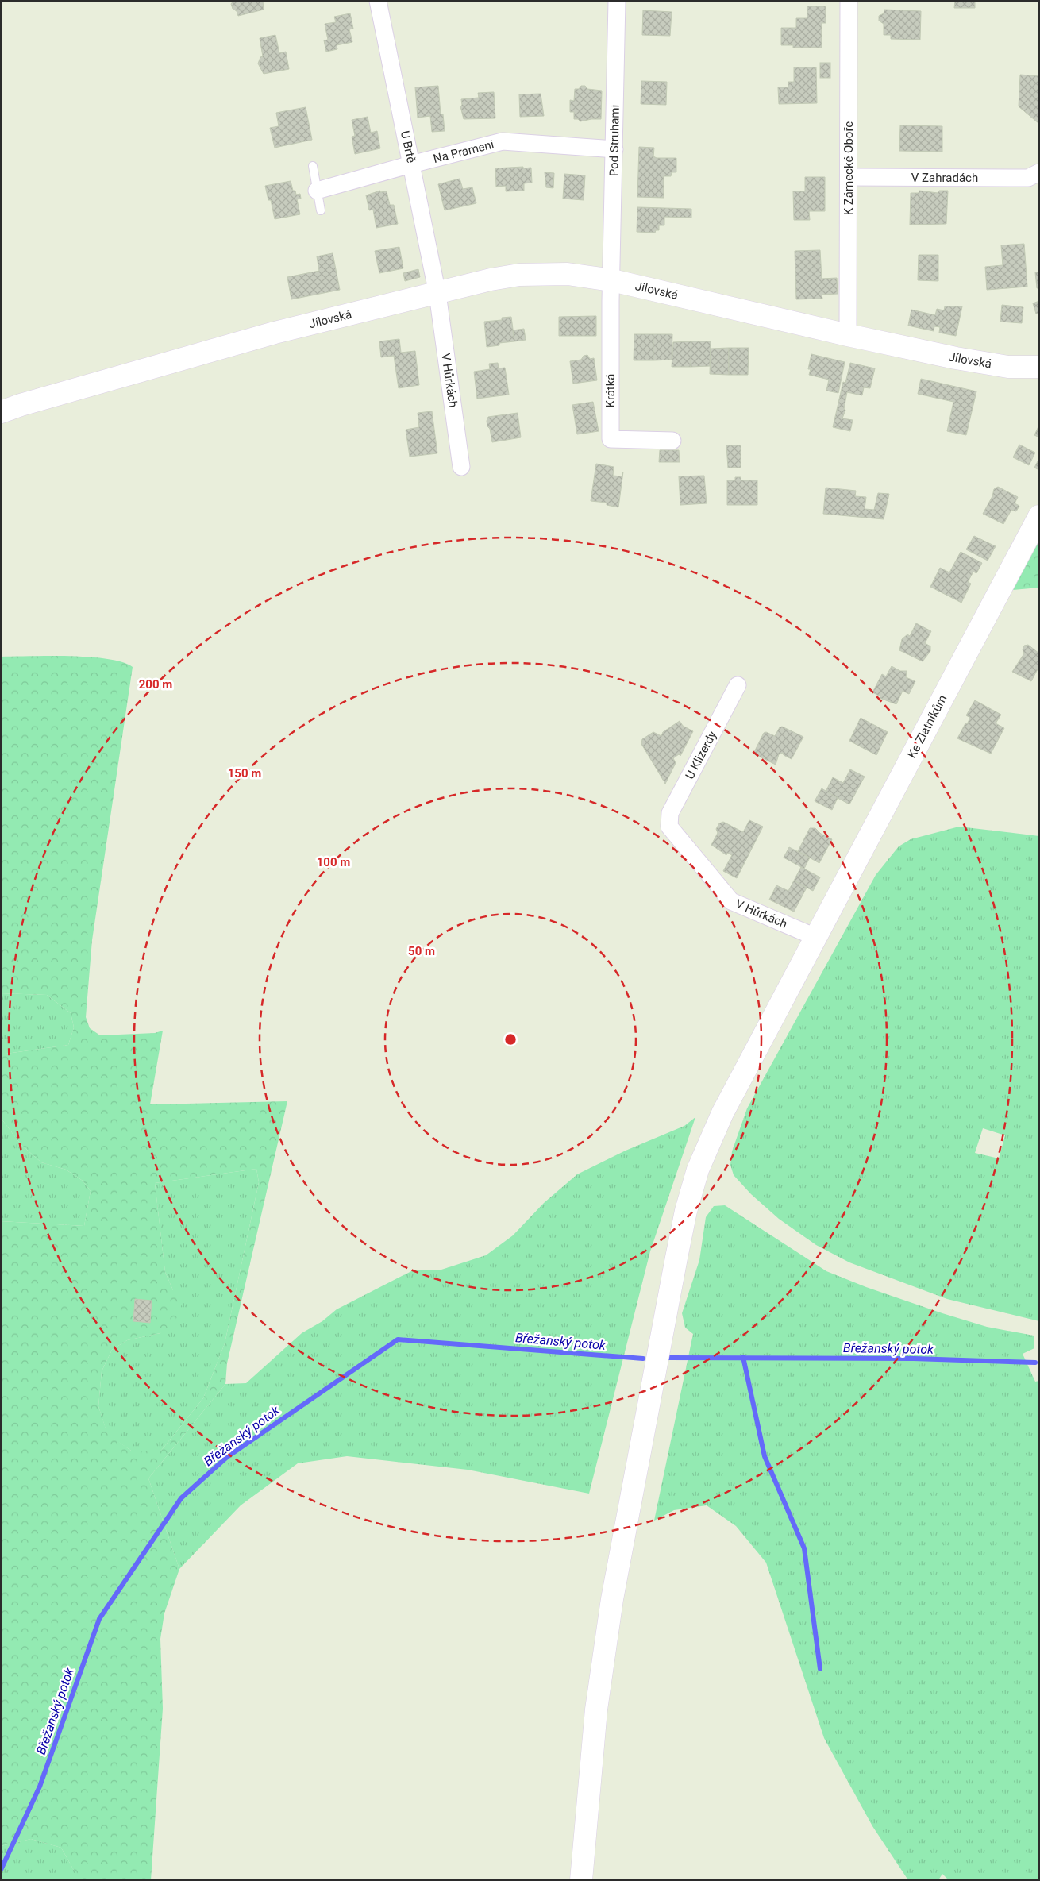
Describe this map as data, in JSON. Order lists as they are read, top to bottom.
{
  "streets": {
    "main road": ["Jílovská", "Ke Zlatníkům"],
    "street": [
      "Pod Struhami",
      "U Brtě",
      "Na Prameni",
      "K Zámecké Oboře",
      "V Zahradách",
      "V Hůrkách",
      "Krátká",
      "U Klizerdy"
    ]
  },
  "crossings": [
    ["Pod Struhami", "Na Prameni"],
    ["Pod Struhami", "Jílovská"],
    ["Pod Struhami", "Krátká"],
    ["U Brtě", "Na Prameni"],
    ["U Brtě", "Jílovská"],
    ["U Brtě", "V Hůrkách"],
    ["K Zámecké Oboře", "V Zahradách"],
    ["K Zámecké Oboře", "Jílovská"],
    ["Jílovská", "V Hůrkách"],
    ["Jílovská", "Krátká"],
    ["V Hůrkách", "Ke Zlatníkům"],
    ["V Hůrkách", "U Klizerdy"]
  ],
  "water": ["Břežanský potok"],
  "rings": [
    "200 m",
    "150 m",
    "100 m",
    "50 m"
  ]
}
